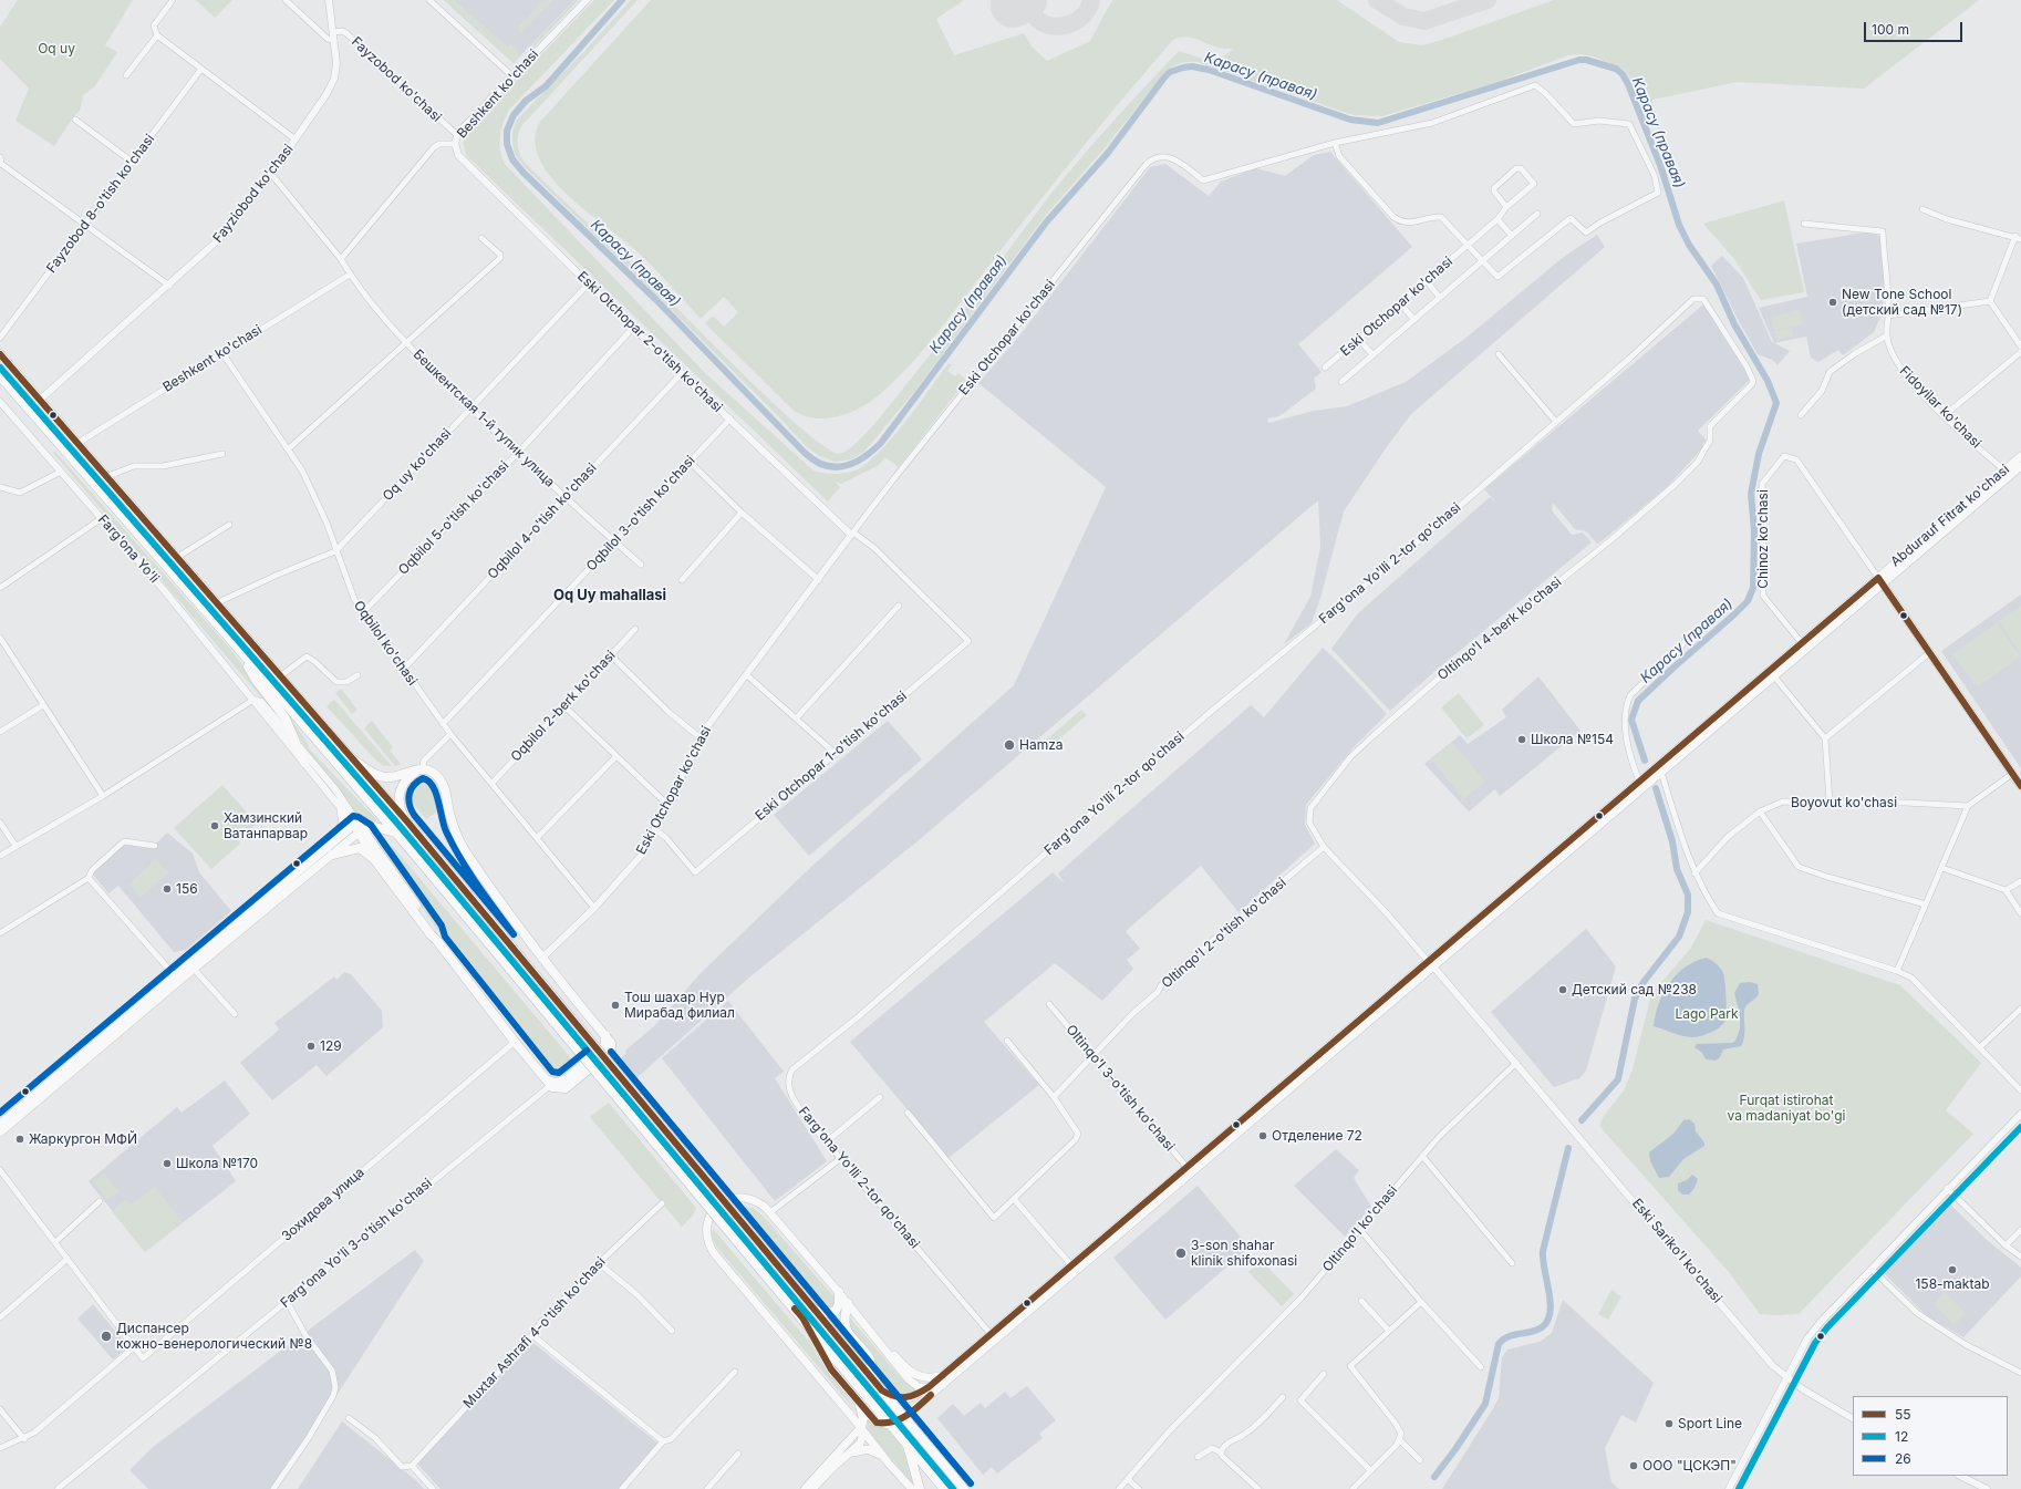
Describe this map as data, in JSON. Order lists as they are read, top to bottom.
{
  "streets": {
    "main road": ["Abdurauf Fitrat ko'chasi", "Farg'ona Yo'li"],
    "street": [
      "Fayzobod ko'chasi",
      "Beshkent ko'chasi",
      "Fayziobod ko'chasi",
      "Fayzobod 8-o'tish ko'chasi",
      "Eski Otchopar ko'chasi",
      "Eski Otchopar 2-o'tish ko'chasi",
      "Fidoyilar ko'chasi",
      "Бешкентская 1-й тупик улица",
      "Oq uy ko'chasi",
      "Oqbilol 3-o'tish ko'chasi",
      "Oqbilol 5-o'tish ko'chasi",
      "Oqbilol 4-o'tish ko'chasi",
      "Chinoz ko'chasi",
      "Farg'ona Yo'lli 2-tor qo'chasi",
      "Oltinqo'l 4-berk ko'chasi",
      "Oqbilol ko'chasi",
      "Oqbilol 2-berk ko'chasi",
      "Eski Otchopar 1-o'tish ko'chasi",
      "Boyovut ko'chasi",
      "Oltinqo'l 2-o'tish ko'chasi",
      "Oltinqo'l 3-o'tish ko'chasi",
      "Зохидова улица",
      "Oltinqo'l ko'chasi",
      "Farg'ona Yo'li 3-o'tish ko'chasi",
      "Eski Sariko'l ko'chasi",
      "Muxtar Ashrafi 4-o'tish ko'chasi"
    ]
  },
  "crossings": [
    ["Fayzobod ko'chasi", "Beshkent ko'chasi"],
    ["Fayzobod ko'chasi", "Fayziobod ko'chasi"],
    ["Beshkent ko'chasi", "Eski Otchopar 2-o'tish ko'chasi"],
    ["Beshkent ko'chasi", "Бешкентская 1-й тупик улица"],
    ["Beshkent ko'chasi", "Oqbilol ko'chasi"],
    ["Fayziobod ko'chasi", "Бешкентская 1-й тупик улица"],
    ["Eski Otchopar ko'chasi", "Eski Otchopar 2-o'tish ko'chasi"],
    ["Eski Otchopar ko'chasi", "Oqbilol ko'chasi"],
    ["Eski Otchopar ko'chasi", "Eski Otchopar 1-o'tish ko'chasi"],
    ["Eski Otchopar 2-o'tish ko'chasi", "Oq uy ko'chasi"],
    ["Eski Otchopar 2-o'tish ko'chasi", "Oqbilol 3-o'tish ko'chasi"],
    ["Eski Otchopar 2-o'tish ko'chasi", "Oqbilol 5-o'tish ko'chasi"],
    ["Eski Otchopar 2-o'tish ko'chasi", "Oqbilol 4-o'tish ko'chasi"],
    ["Eski Otchopar 2-o'tish ko'chasi", "Eski Otchopar 1-o'tish ko'chasi"],
    ["Fidoyilar ko'chasi", "Abdurauf Fitrat ko'chasi"],
    ["Бешкентская 1-й тупик улица", "Oq uy ko'chasi"],
    ["Бешкентская 1-й тупик улица", "Oqbilol 3-o'tish ko'chasi"],
    ["Бешкентская 1-й тупик улица", "Oqbilol 5-o'tish ko'chasi"],
    ["Бешкентская 1-й тупик улица", "Oqbilol 4-o'tish ko'chasi"],
    ["Oq uy ko'chasi", "Oqbilol ko'chasi"],
    ["Oqbilol 3-o'tish ko'chasi", "Oqbilol ko'chasi"],
    ["Abdurauf Fitrat ko'chasi", "Chinoz ko'chasi"],
    ["Abdurauf Fitrat ko'chasi", "Farg'ona Yo'lli 2-tor qo'chasi"],
    ["Abdurauf Fitrat ko'chasi", "Oltinqo'l 4-berk ko'chasi"],
    ["Abdurauf Fitrat ko'chasi", "Oltinqo'l 3-o'tish ko'chasi"],
    ["Oqbilol 5-o'tish ko'chasi", "Oqbilol ko'chasi"],
    ["Oqbilol 4-o'tish ko'chasi", "Oqbilol ko'chasi"],
    ["Farg'ona Yo'lli 2-tor qo'chasi", "Oltinqo'l 4-berk ko'chasi"],
    ["Oltinqo'l 4-berk ko'chasi", "Oltinqo'l 2-o'tish ko'chasi"],
    ["Oqbilol ko'chasi", "Oqbilol 2-berk ko'chasi"],
    ["Oltinqo'l 2-o'tish ko'chasi", "Oltinqo'l 3-o'tish ko'chasi"],
    ["Oltinqo'l ko'chasi", "Eski Sariko'l ko'chasi"]
  ],
  "districts": ["Oq Uy mahallasi"],
  "water": ["Карасу (правая)"],
  "parks": ["Oq uy", "Lago Park", "Furqat istirohat va madaniyat bo'gi"],
  "places": [
    "New Tone School (детский сад №17)",
    "Школа №154",
    "Hamza",
    "Хамзинский Ватанпарвар",
    "156",
    "Детский сад №238",
    "Тош шахар Нур Мирабад филиал",
    "129",
    "Отделение 72",
    "Жаркургон МФЙ",
    "Школа №170",
    "3-son shahar klinik shifoxonasi",
    "158-maktab",
    "Диспансер кожно-венерологический №8",
    "Sport Line",
    "ООО \"ЦСКЭП\""
  ],
  "lines": ["transit line 55", "transit line 12", "transit line 26"],
  "legend": ["55", "12", "26"],
  "scale_bar": "100 m"
}
